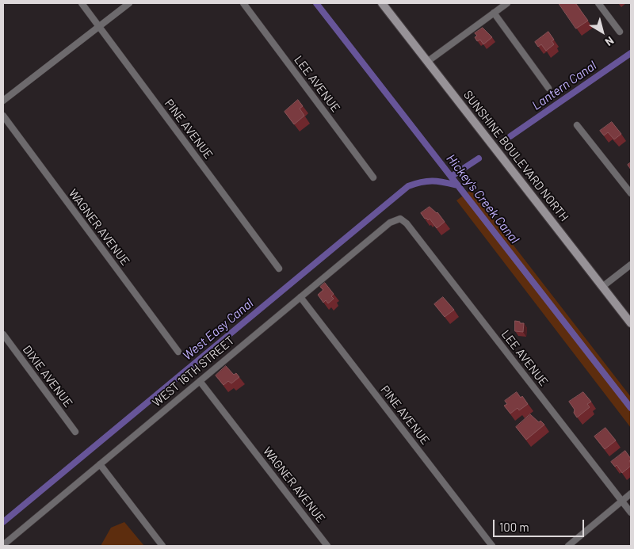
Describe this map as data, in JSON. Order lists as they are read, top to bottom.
{
  "streets": {
    "street": [
      "LEE AVENUE",
      "PINE AVENUE",
      "SUNSHINE BOULEVARD NORTH",
      "WAGNER AVENUE",
      "WEST 16TH STREET",
      "DIXIE AVENUE"
    ]
  },
  "crossings": [
    ["LEE AVENUE", "WEST 16TH STREET"],
    ["PINE AVENUE", "WEST 16TH STREET"],
    ["WAGNER AVENUE", "WEST 16TH STREET"]
  ],
  "water": ["Lantern Canal", "Hickey's Creek Canal", "West Easy Canal"],
  "scale_bar": "100 m",
  "north": "bottom right"
}
